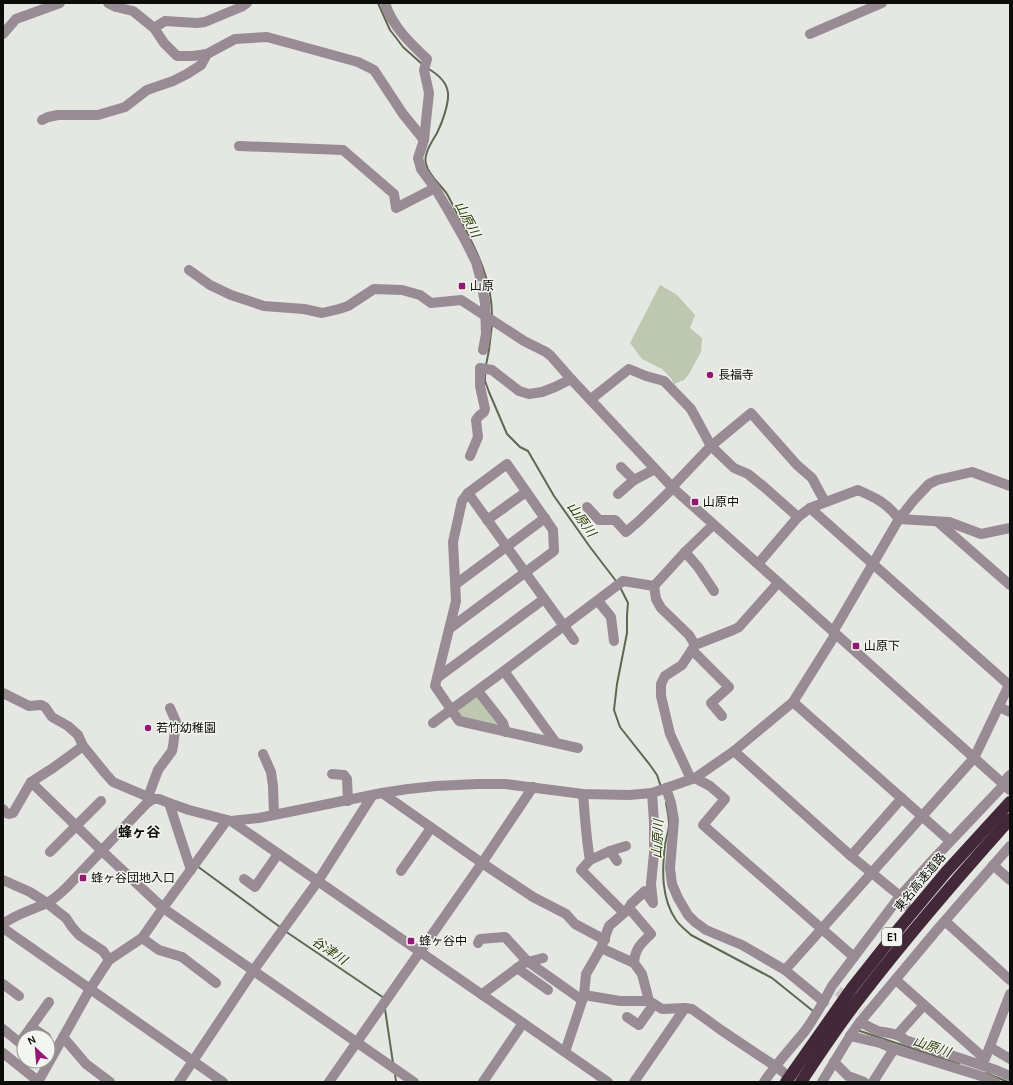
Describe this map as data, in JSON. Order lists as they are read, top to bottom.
{
  "streets": {
    "highway": ["東名高速道路", "E1"]
  },
  "districts": ["蜂ヶ谷"],
  "water": ["山原川", "谷津川"],
  "places": {
    "transit": [
      "山原",
      "山原中",
      "山原下",
      "蜂ヶ谷団地入口",
      "蜂ヶ谷中"
    ],
    "other": ["長福寺", "若竹幼稚園"]
  },
  "north": "top left"
}
